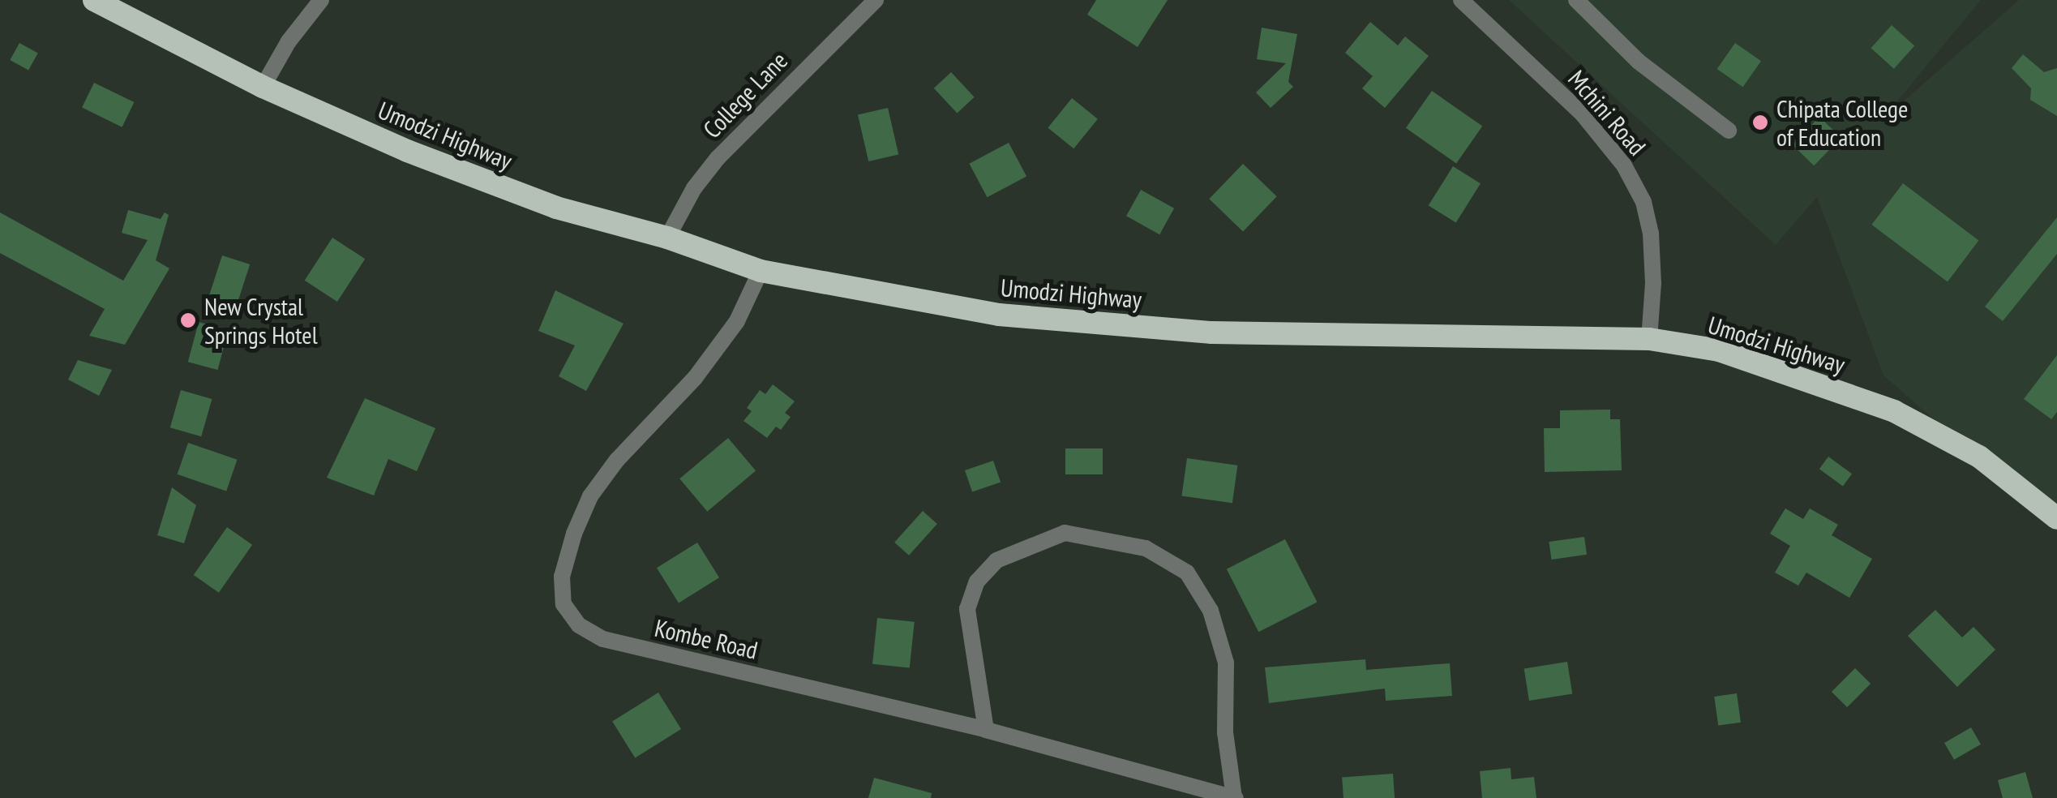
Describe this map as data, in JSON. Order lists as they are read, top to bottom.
{
  "streets": {
    "highway": ["Umodzi Highway"],
    "street": ["College Lane", "Mchini Road", "Kombe Road"]
  },
  "crossings": [
    ["College Lane", "Umodzi Highway"],
    ["Mchini Road", "Umodzi Highway"],
    ["Umodzi Highway", "Kombe Road"]
  ],
  "places": ["Chipata College of Education", "New Crystal Springs Hotel"]
}
